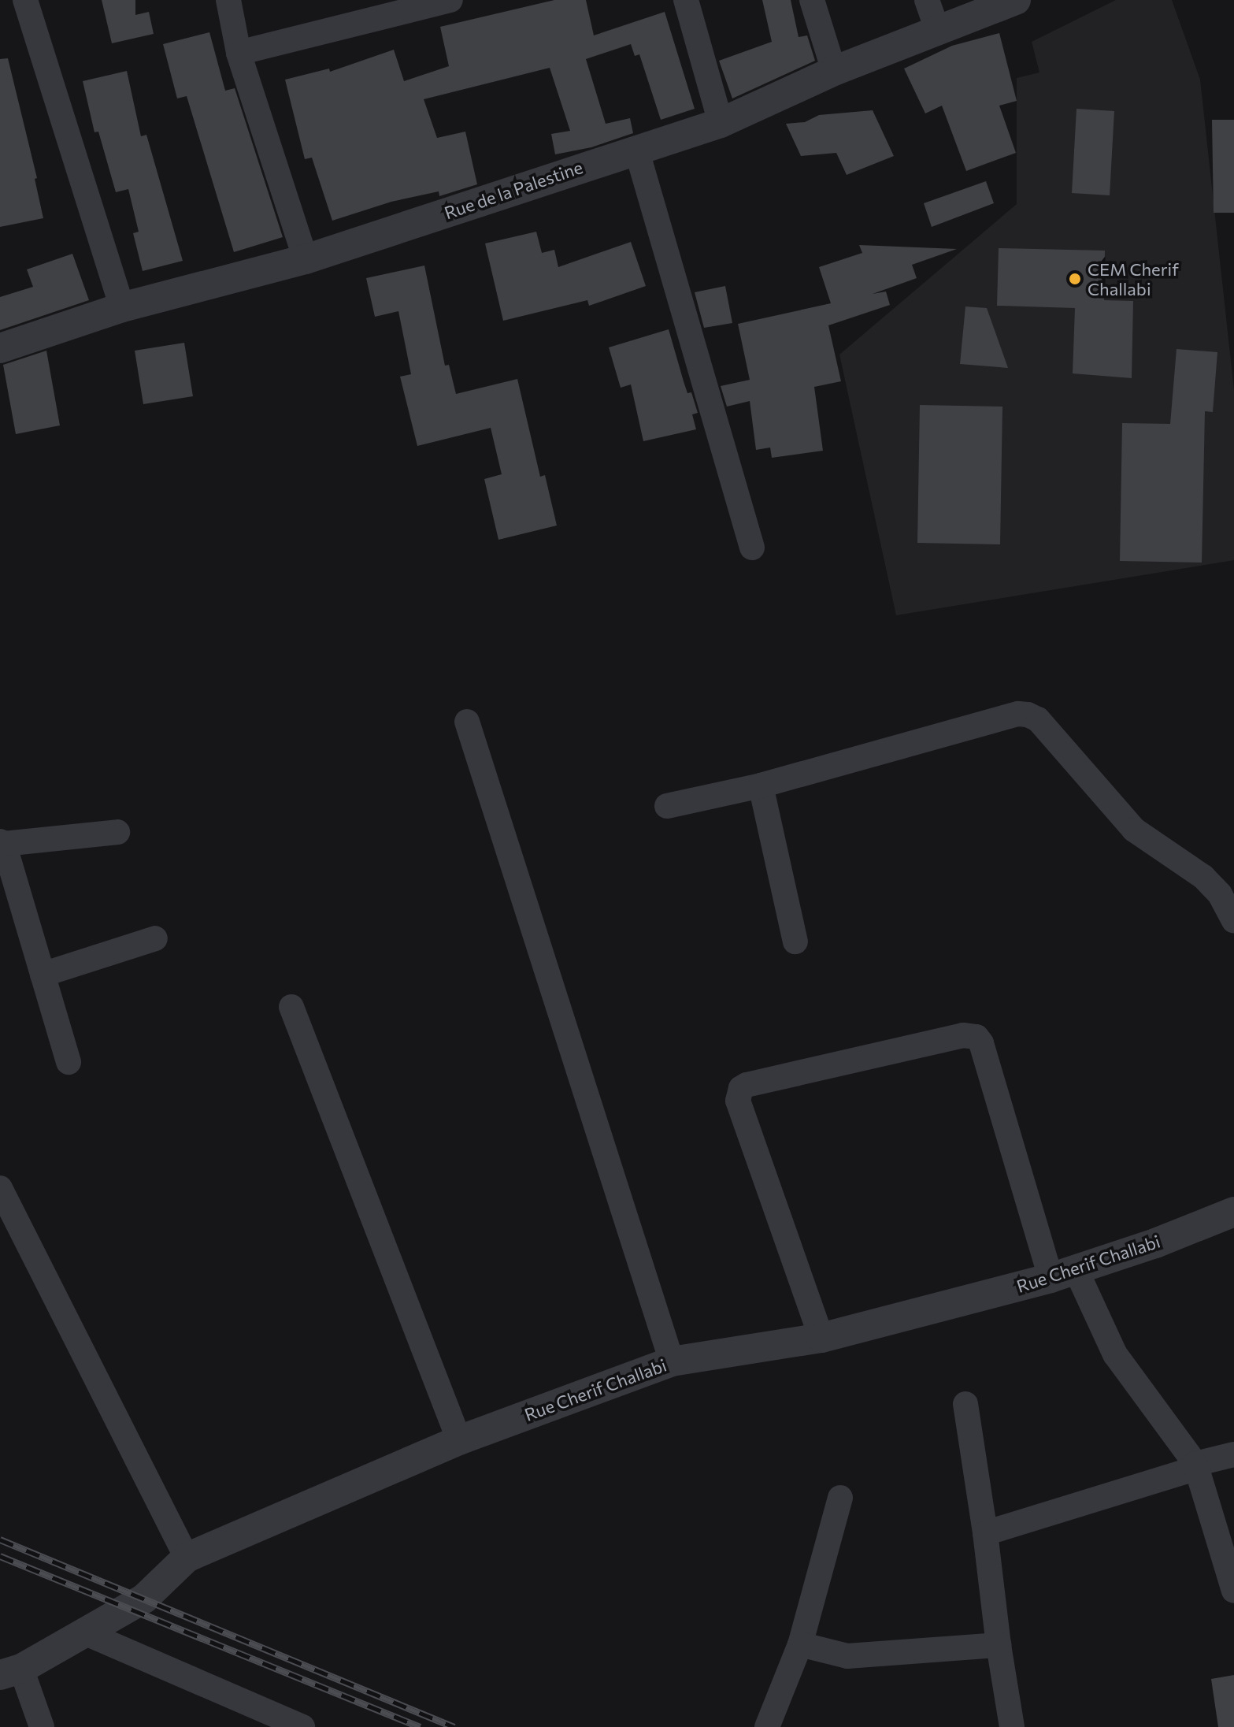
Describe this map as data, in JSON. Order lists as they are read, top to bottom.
{
  "streets": {
    "street": ["Rue de la Palestine", "Rue Cherif Challabi"]
  },
  "places": ["CEM Cherif Challabi"]
}
